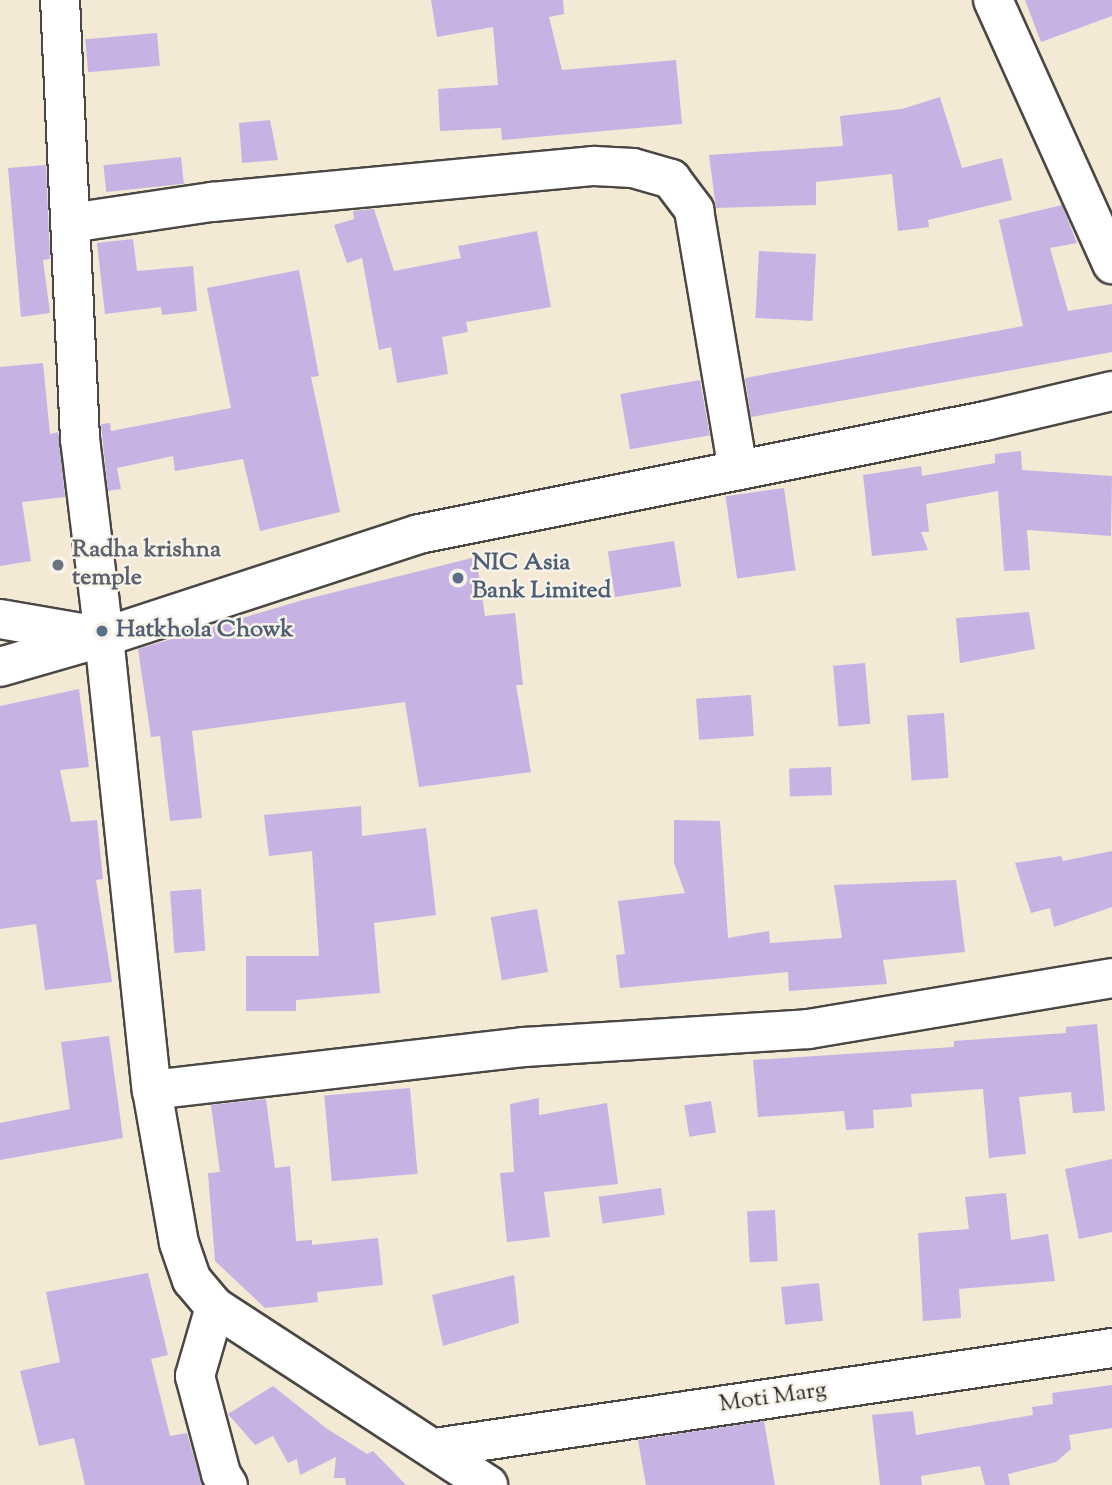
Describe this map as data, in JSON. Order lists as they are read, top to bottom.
{
  "streets": {
    "street": ["Moti Marg"]
  },
  "places": ["Radha krishna temple", "NIC Asia Bank Limited", "Hatkhola Chowk"]
}
